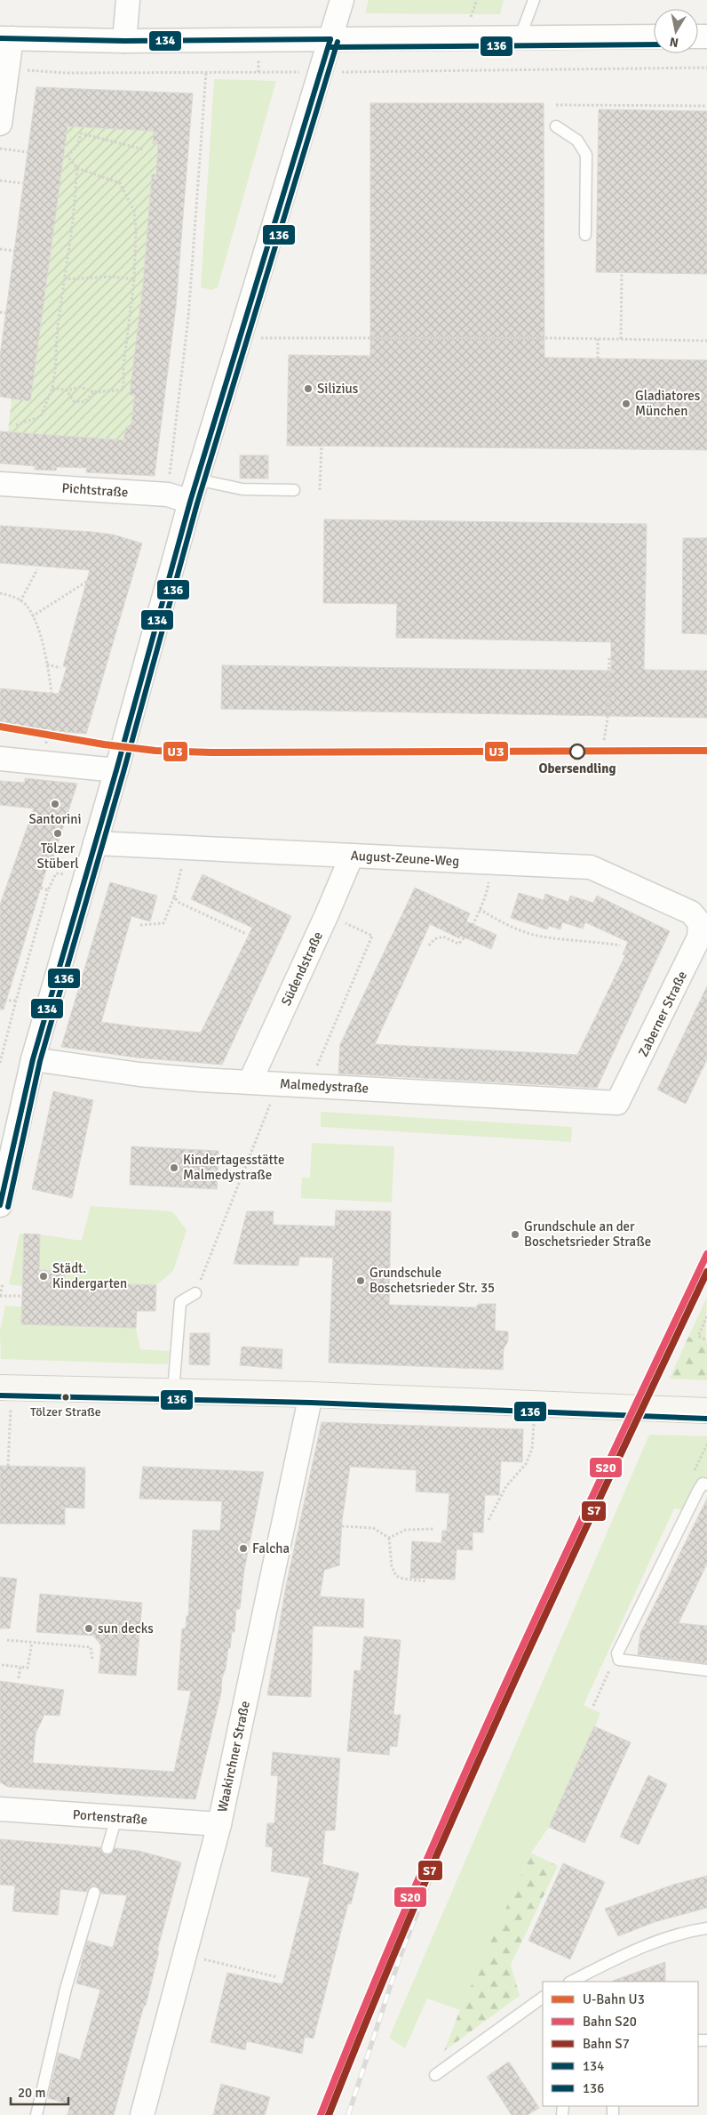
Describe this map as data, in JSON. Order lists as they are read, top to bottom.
{
  "streets": {
    "street": [
      "Pichtstraße",
      "August-Zeune-Weg",
      "Südendstraße",
      "Zaberner Straße",
      "Malmedystraße",
      "Waakirchner Straße",
      "Portenstraße"
    ]
  },
  "crossings": [
    ["August-Zeune-Weg", "Südendstraße"],
    ["August-Zeune-Weg", "Zaberner Straße"],
    ["Südendstraße", "Malmedystraße"],
    ["Zaberner Straße", "Malmedystraße"],
    ["Waakirchner Straße", "Portenstraße"]
  ],
  "places": [
    "Silizius",
    "Gladiatores München",
    "Obersendling",
    "Santorini",
    "Tölzer Stüberl",
    "Kindertagesstätte Malmedystraße",
    "Grundschule an der Boschetsrieder Straße",
    "Städt. Kindergarten",
    "Grundschule Boschetsrieder Str. 35",
    "Tölzer Straße",
    "Falcha",
    "sun decks"
  ],
  "lines": [
    "transit line 134",
    "transit line 136",
    "metro line U3",
    "rail line S20",
    "rail line S7"
  ],
  "legend": [
    "U-Bahn U3",
    "Bahn S20",
    "Bahn S7",
    "134",
    "136"
  ],
  "scale_bar": "20 m",
  "north": "bottom"
}
